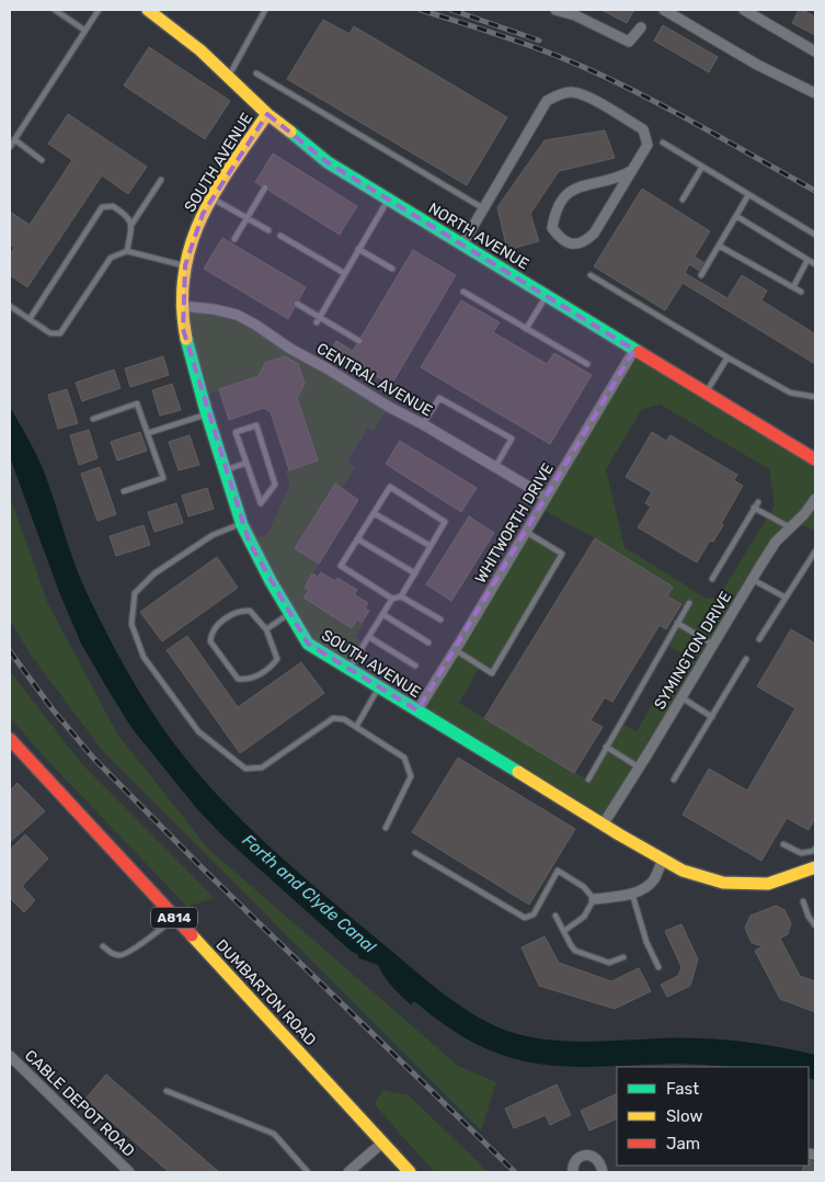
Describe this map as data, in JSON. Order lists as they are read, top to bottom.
{
  "streets": {
    "street": [
      "SOUTH AVENUE",
      "NORTH AVENUE",
      "CENTRAL AVENUE",
      "WHITWORTH DRIVE",
      "SYMINGTON DRIVE",
      "A814",
      "DUMBARTON ROAD",
      "CABLE DEPOT ROAD"
    ]
  },
  "crossings": [
    ["SOUTH AVENUE", "NORTH AVENUE"],
    ["SOUTH AVENUE", "CENTRAL AVENUE"],
    ["SOUTH AVENUE", "WHITWORTH DRIVE"],
    ["SOUTH AVENUE", "SYMINGTON DRIVE"],
    ["NORTH AVENUE", "WHITWORTH DRIVE"],
    ["CENTRAL AVENUE", "WHITWORTH DRIVE"]
  ],
  "water": ["Forth and Clyde Canal"],
  "legend": ["Fast", "Slow", "Jam"]
}
